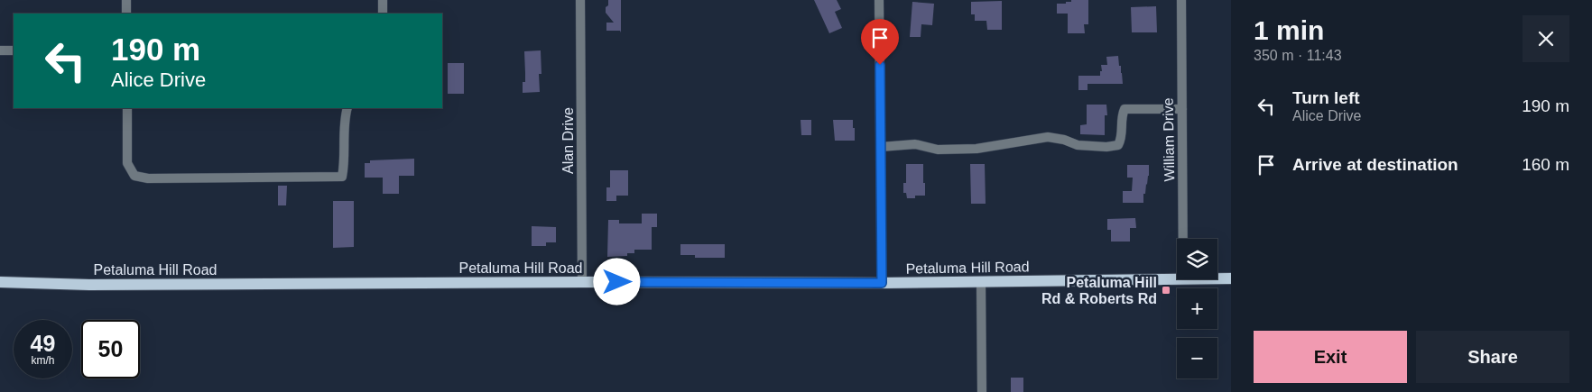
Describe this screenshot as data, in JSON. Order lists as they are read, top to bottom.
{
  "streets": {
    "main road": ["Petaluma Hill Road"],
    "street": ["William Drive", "Alan Drive"]
  },
  "crossings": [
    ["Alan Drive", "Petaluma Hill Road"]
  ],
  "places": {
    "transit": ["Petaluma Hill Rd & Roberts Rd"]
  },
  "page": {
    "heading": ["1 min", "350 m · 11:43"],
    "turn": ["190 m", "Alice Drive"],
    "list": [
      {
        "name": "Turn left",
        "note": "Alice Drive",
        "value": "190 m"
      },
      {
        "name": "Arrive at destination",
        "value": "160 m"
      }
    ],
    "map_buttons": ["+", "−"],
    "speed": "49 km/h",
    "limit": "50",
    "buttons": ["Exit", "Share"]
  }
}
